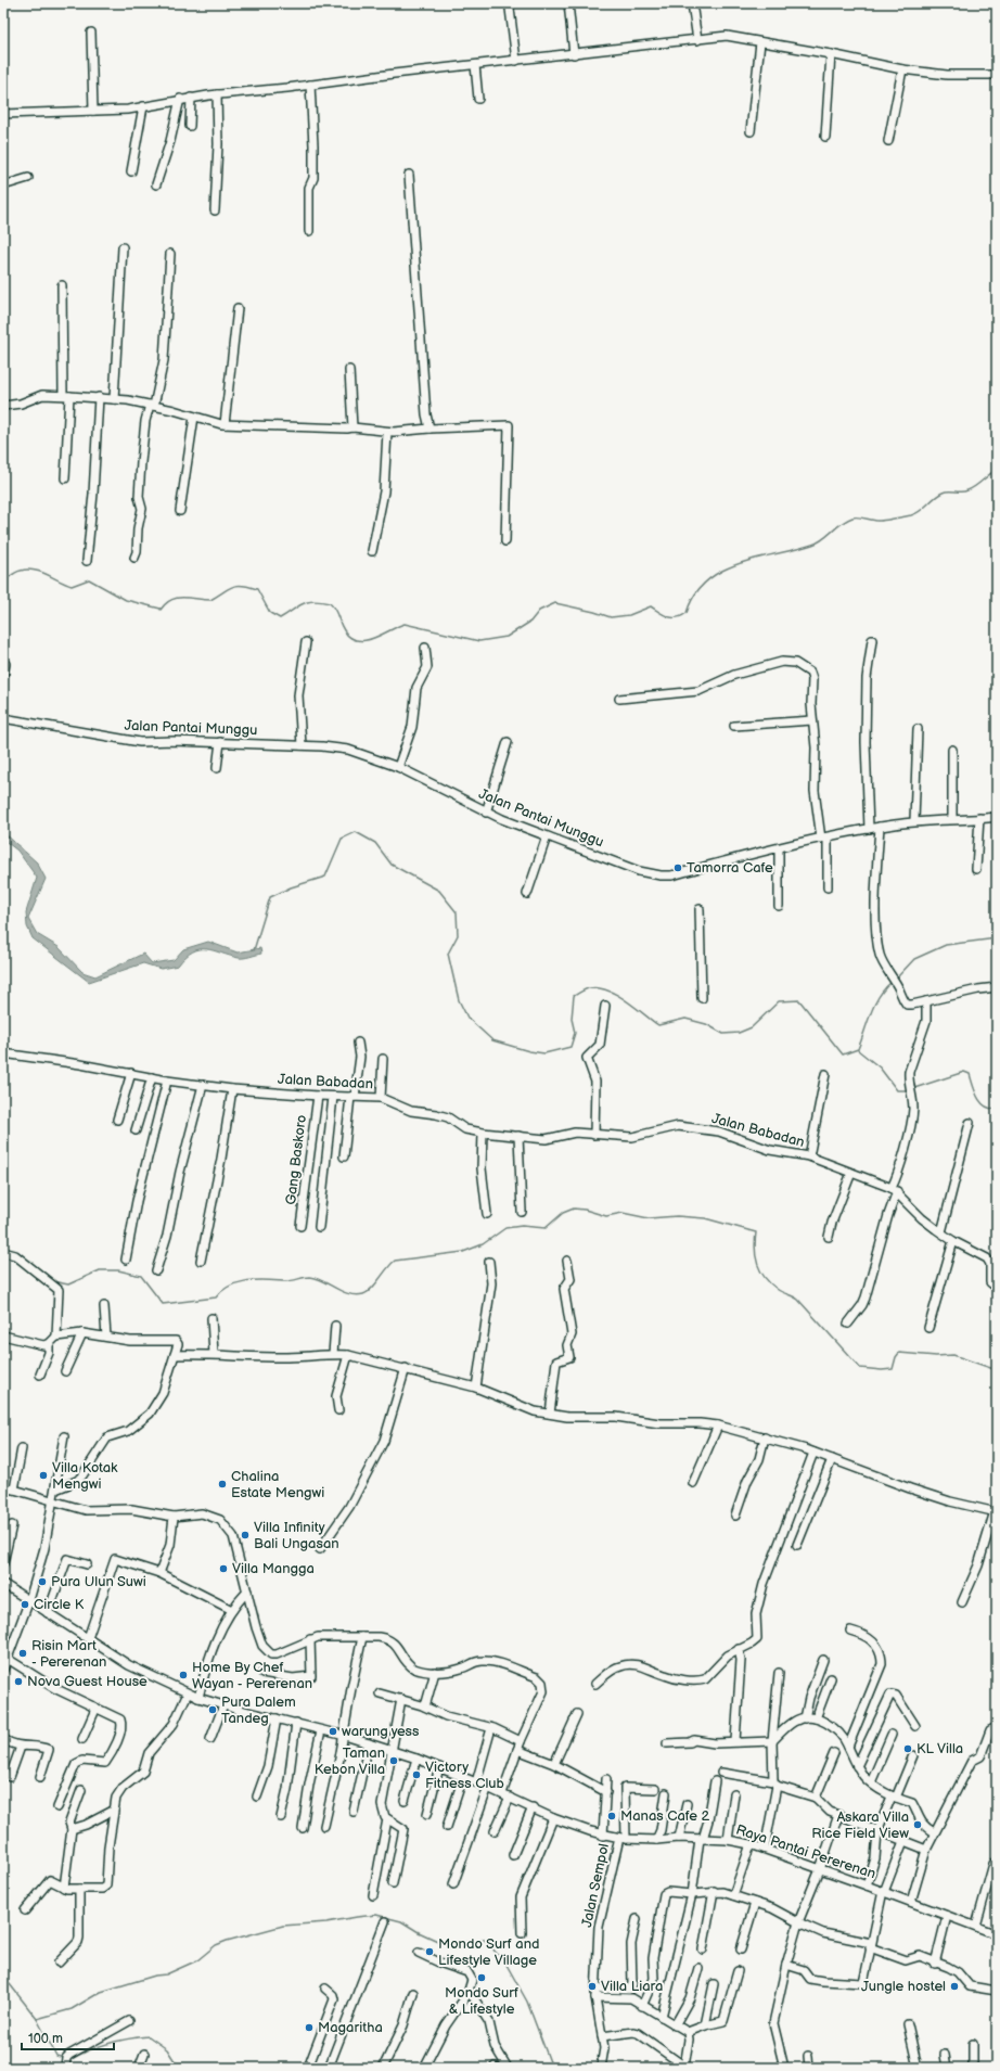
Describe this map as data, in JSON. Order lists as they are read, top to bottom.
{
  "streets": {
    "street": [
      "Jalan Pantai Munggu",
      "Jalan Babadan",
      "Gang Baskoro",
      "Raya Pantai Pererenan",
      "Jalan Sempol"
    ]
  },
  "crossings": [
    ["Jalan Babadan", "Gang Baskoro"],
    ["Raya Pantai Pererenan", "Jalan Sempol"]
  ],
  "places": [
    "Tamorra Cafe",
    "Villa Kotak Mengwi",
    "Chalina Estate Mengwi",
    "Villa Infinity Bali Ungasan",
    "Villa Mangga",
    "Pura Ulun Suwi",
    "Circle K",
    "Risin Mart - Pererenan",
    "Home By Chef Wayan - Pererenan",
    "Nova Guest House",
    "Pura Dalem Tandeg",
    "warung yess",
    "KL Villa",
    "Taman Kebon Villa",
    "Victory Fitness Club",
    "Manas Cafe 2",
    "Askara Villa Rice Field View",
    "Mondo Surf and Lifestyle Village",
    "Mondo Surf & Lifestyle",
    "Villa Liara",
    "Jungle hostel",
    "Magaritha"
  ],
  "scale_bar": "100 m"
}
